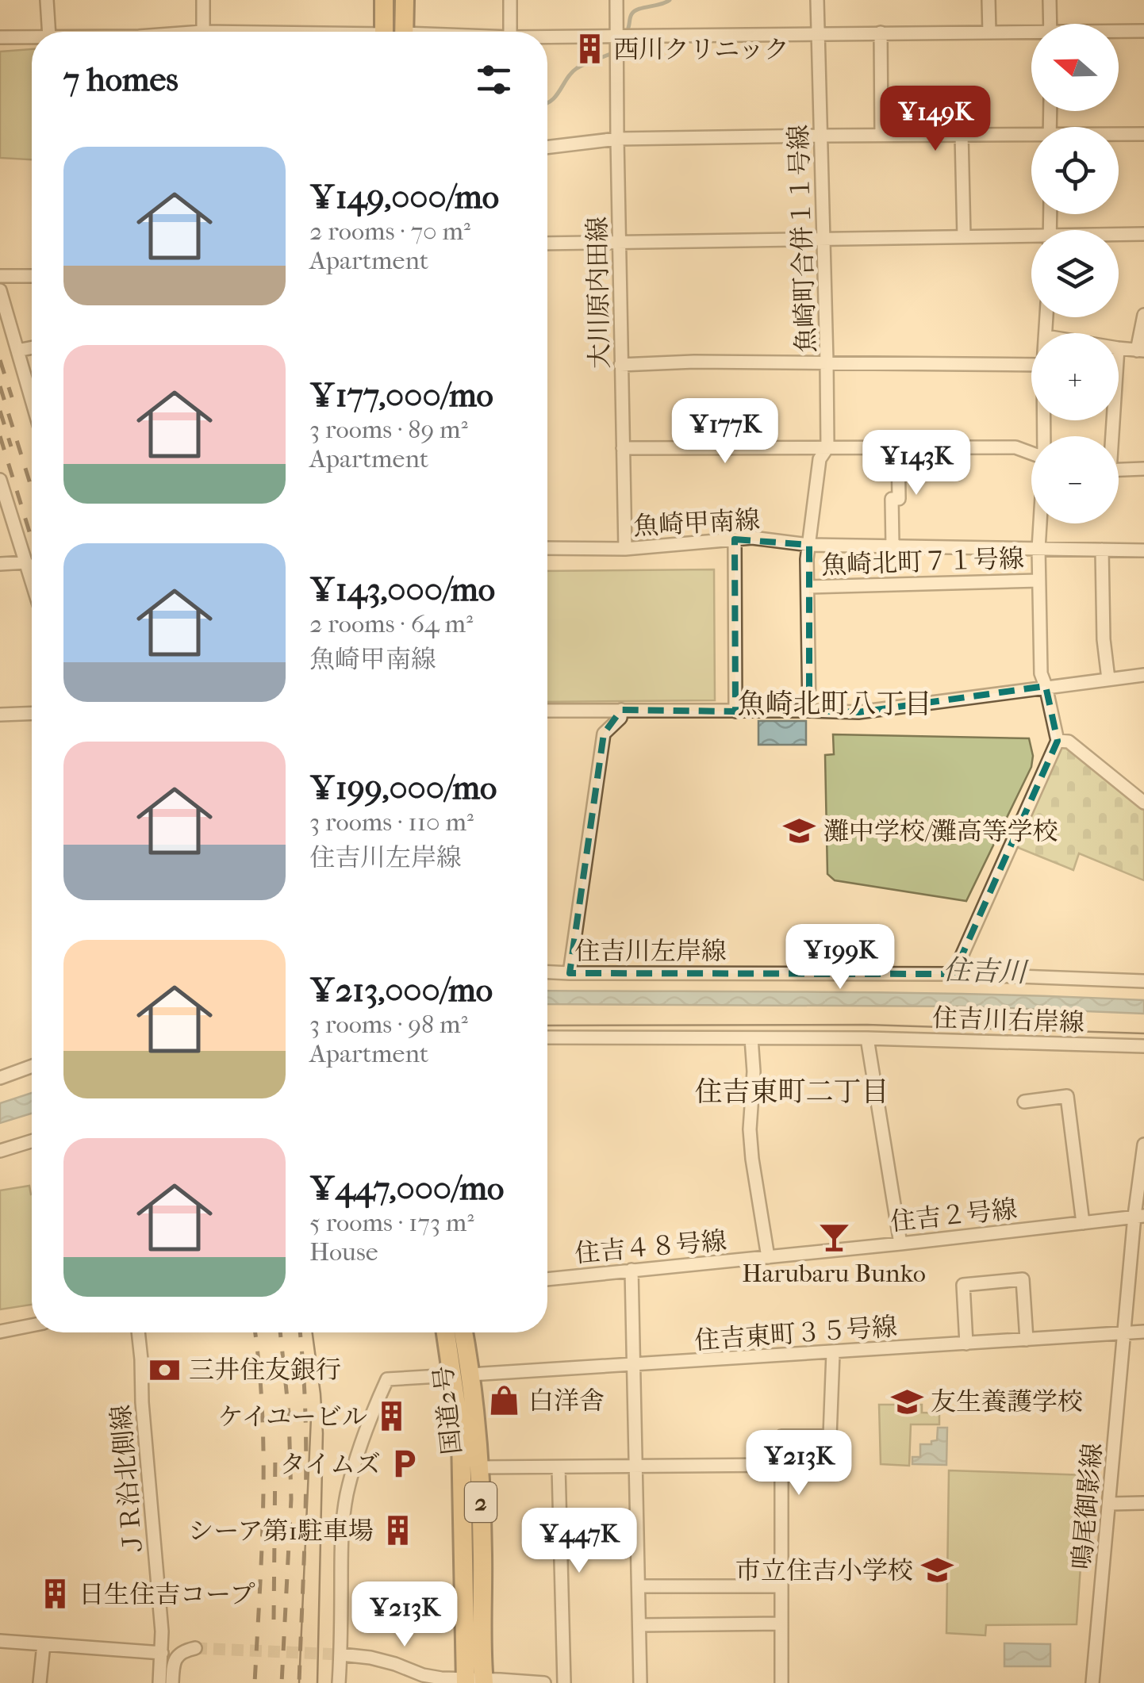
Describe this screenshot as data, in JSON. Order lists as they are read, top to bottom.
{
  "streets": {
    "highway": ["国道2号", "2"],
    "street": [
      "魚崎町合併１１号線",
      "大川原内田線",
      "魚崎甲南線",
      "魚崎北町７１号線",
      "住吉川左岸線",
      "住吉川右岸線",
      "住吉２号線",
      "住吉４８号線",
      "住吉東町３５号線",
      "ＪＲ沿北側線",
      "鳴尾御影線"
    ]
  },
  "crossings": [
    ["魚崎町合併１１号線", "魚崎甲南線"],
    ["魚崎町合併１１号線", "魚崎北町７１号線"],
    ["大川原内田線", "魚崎甲南線"],
    ["住吉２号線", "住吉４８号線"],
    ["住吉２号線", "鳴尾御影線"],
    ["住吉東町３５号線", "国道2号"],
    ["住吉東町３５号線", "鳴尾御影線"]
  ],
  "districts": ["魚崎北町八丁目", "住吉東町二丁目"],
  "water": ["住吉川"],
  "places": {
    "building": [
      "西川クリニック",
      "ケイユービル",
      "シーア第1駐車場",
      "日生住吉コープ"
    ],
    "school or university": ["灘中学校/灘高等学校", "友生養護学校", "市立住吉小学校"],
    "bar": ["Harubaru Bunko"],
    "bank": ["三井住友銀行"],
    "shop": ["白洋舎"],
    "parking": ["タイムズ"]
  },
  "north": "left",
  "page": {
    "map_buttons": ["+", "−"],
    "heading": "7 homes",
    "price": [
      "¥149K",
      "¥177K",
      "¥143K",
      "¥199K",
      "¥213K",
      "¥447K",
      "¥213K"
    ],
    "list": [
      {
        "name": "¥149,000/mo",
        "note": "2 rooms · 70 m² · Apartment"
      },
      {
        "name": "¥177,000/mo",
        "note": "3 rooms · 89 m² · Apartment"
      },
      {
        "name": "¥143,000/mo",
        "note": "2 rooms · 64 m² · 魚崎甲南線"
      },
      {
        "name": "¥199,000/mo",
        "note": "3 rooms · 110 m² · 住吉川左岸線"
      },
      {
        "name": "¥213,000/mo",
        "note": "3 rooms · 98 m² · Apartment"
      },
      {
        "name": "¥447,000/mo",
        "note": "5 rooms · 173 m² · House"
      }
    ]
  }
}
